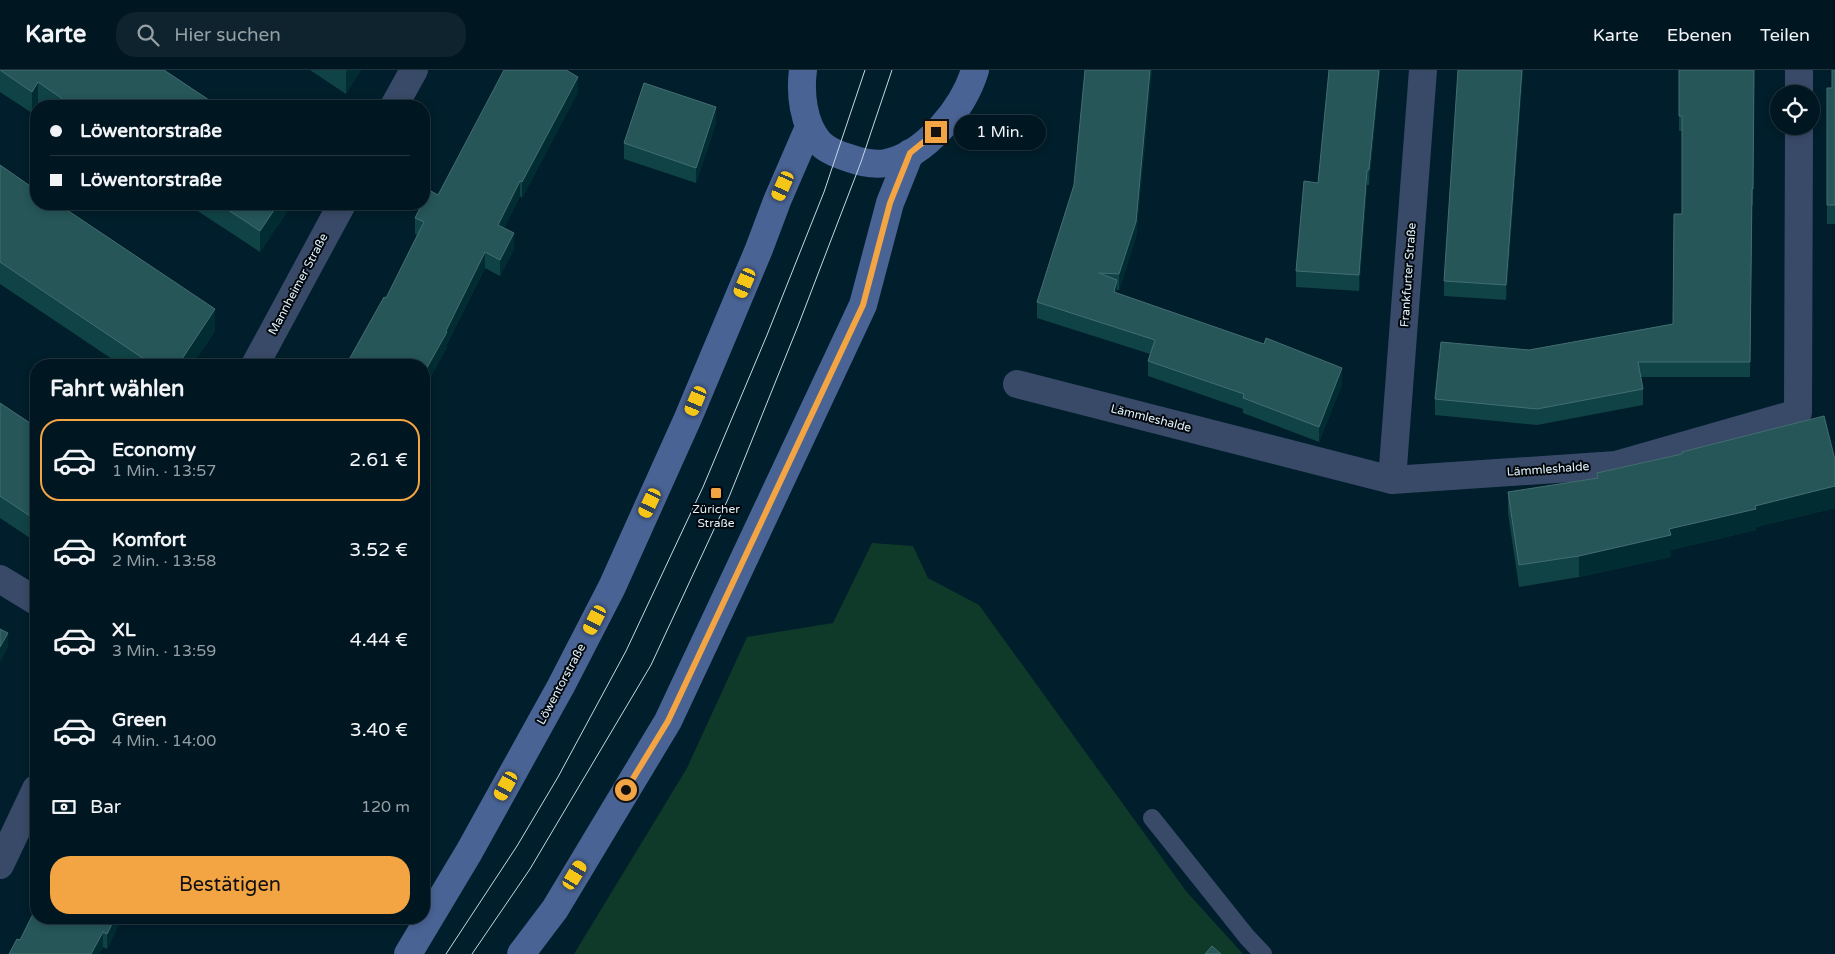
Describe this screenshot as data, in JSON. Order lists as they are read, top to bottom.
{
  "streets": {
    "main road": ["Löwentorstraße"],
    "street": ["Frankfurter Straße", "Mannheimer Straße", "Lämmleshalde"]
  },
  "crossings": [
    ["Frankfurter Straße", "Lämmleshalde"]
  ],
  "places": {
    "transit": ["Züricher Straße"]
  },
  "page": {
    "header": "Karte",
    "search": "Hier suchen",
    "nav": ["Karte", "Ebenen", "Teilen"],
    "banner": ["Löwentorstraße", "Löwentorstraße"],
    "bubble": "1 Min.",
    "heading": "Fahrt wählen",
    "list": [
      {
        "name": "Economy",
        "note": "1 Min. · 13:57",
        "value": "2.61 €"
      },
      {
        "name": "Komfort",
        "note": "2 Min. · 13:58",
        "value": "3.52 €"
      },
      {
        "name": "XL",
        "note": "3 Min. · 13:59",
        "value": "4.44 €"
      },
      {
        "name": "Green",
        "note": "4 Min. · 14:00",
        "value": "3.40 €"
      }
    ],
    "pay": ["Bar", "120 m"],
    "buttons": "Bestätigen"
  }
}
